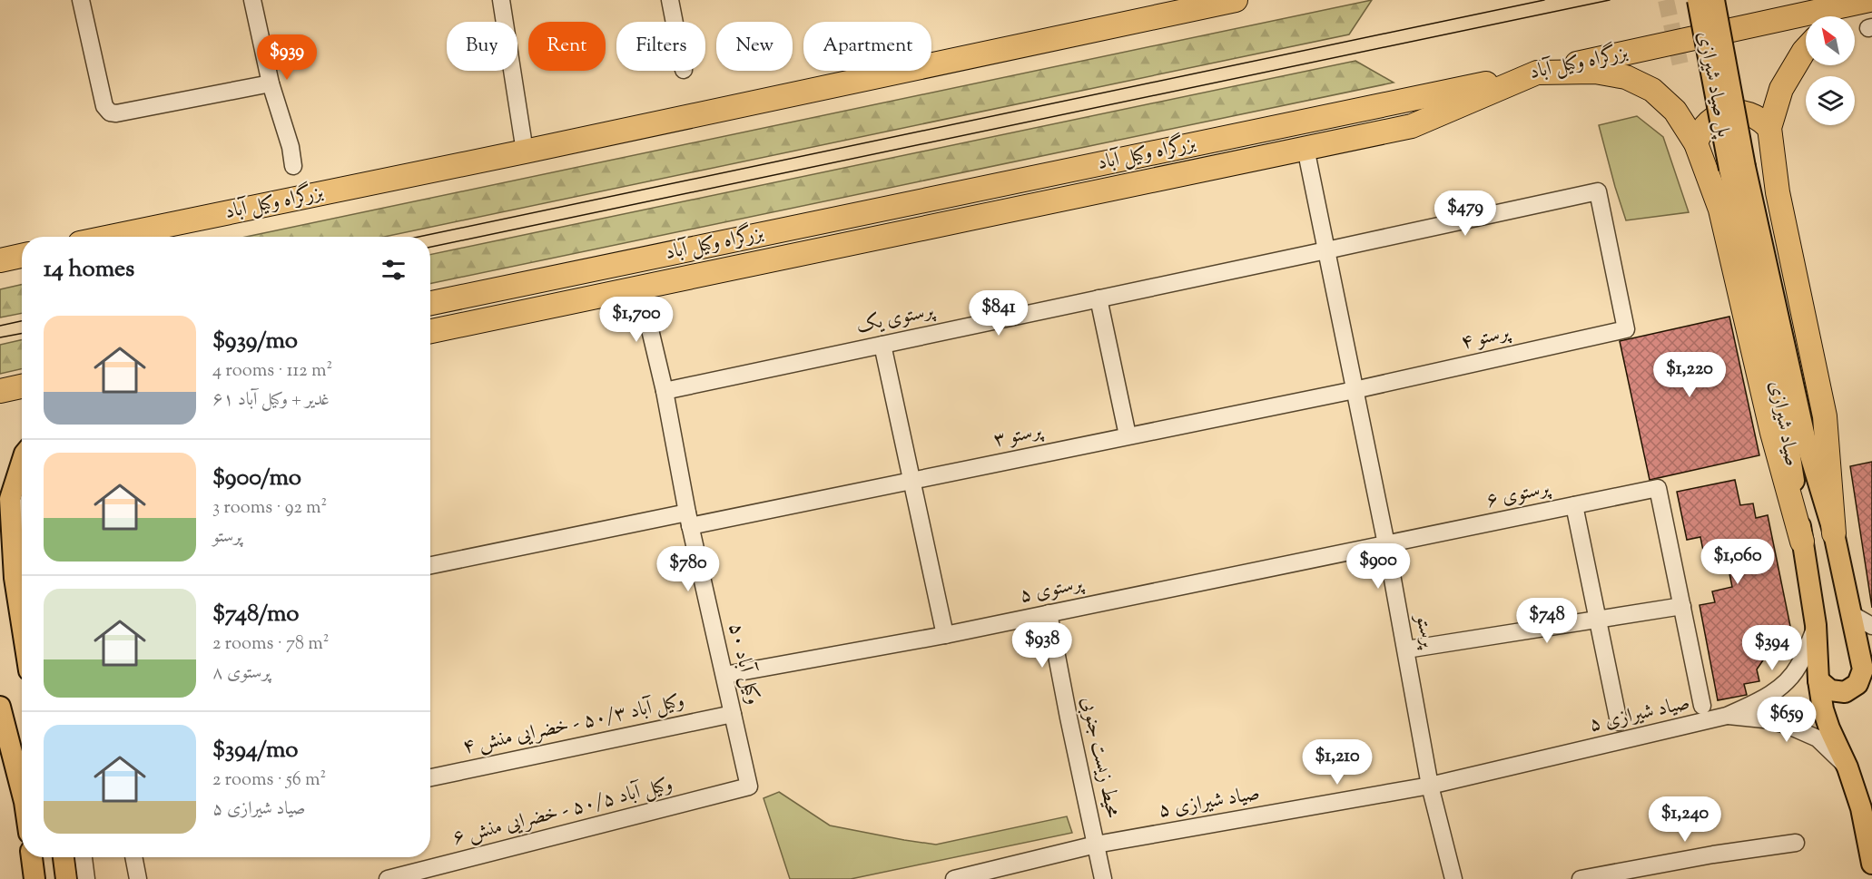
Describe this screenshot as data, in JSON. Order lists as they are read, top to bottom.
{
  "streets": {
    "highway": ["بزرگراه وکیل آباد"],
    "main road": ["پل صیاد شیرازی", "صیاد شیرازی"],
    "street": [
      "پرستوی یک",
      "پرستو ۴",
      "پرستو ۳",
      "پرستوی ۶",
      "پرستوی ۵",
      "پرستو",
      "۵۰ وکیل آباد",
      "صیاد شیرازی ۵",
      "وکیل آباد ۵۰/۳ - خضرایی منش ۴",
      "محیط زیست جنوبی",
      "وکیل آباد ۵۰/۵ - خضرایی منش ۶"
    ]
  },
  "crossings": [
    ["پل صیاد شیرازی", "صیاد شیرازی"],
    ["پرستوی یک", "پرستو ۴"],
    ["پرستوی یک", "پرستو"],
    ["پرستوی یک", "۵۰ وکیل آباد"],
    ["پرستو ۴", "پرستو ۳"],
    ["پرستو ۴", "پرستو"],
    ["صیاد شیرازی", "صیاد شیرازی ۵"],
    ["پرستو ۳", "پرستو"],
    ["پرستو ۳", "۵۰ وکیل آباد"],
    ["پرستوی ۶", "پرستوی ۵"],
    ["پرستوی ۶", "پرستو"],
    ["پرستوی ۵", "پرستو"],
    ["پرستوی ۵", "۵۰ وکیل آباد"],
    ["پرستوی ۵", "محیط زیست جنوبی"],
    ["پرستو", "صیاد شیرازی ۵"],
    ["۵۰ وکیل آباد", "وکیل آباد ۵۰/۳ - خضرایی منش ۴"],
    ["۵۰ وکیل آباد", "وکیل آباد ۵۰/۵ - خضرایی منش ۶"],
    ["صیاد شیرازی ۵", "محیط زیست جنوبی"]
  ],
  "north": "top left",
  "page": {
    "chip": [
      "Buy",
      "Rent",
      "Filters",
      "New",
      "Apartment"
    ],
    "price": [
      "$939",
      "$479",
      "$841",
      "$1,700",
      "$1,220",
      "$1,060",
      "$900",
      "$780",
      "$748",
      "$938",
      "$394",
      "$659",
      "$1,210",
      "$1,240"
    ],
    "heading": "14 homes",
    "list": [
      {
        "name": "$939/mo",
        "note": "4 rooms · 112 m² · غدیر + وکیل آباد ۶۱"
      },
      {
        "name": "$900/mo",
        "note": "3 rooms · 92 m² · پرستو"
      },
      {
        "name": "$748/mo",
        "note": "2 rooms · 78 m² · پرستوی ۸"
      },
      {
        "name": "$394/mo",
        "note": "2 rooms · 56 m² · صیاد شیرازی ۵"
      }
    ]
  }
}
